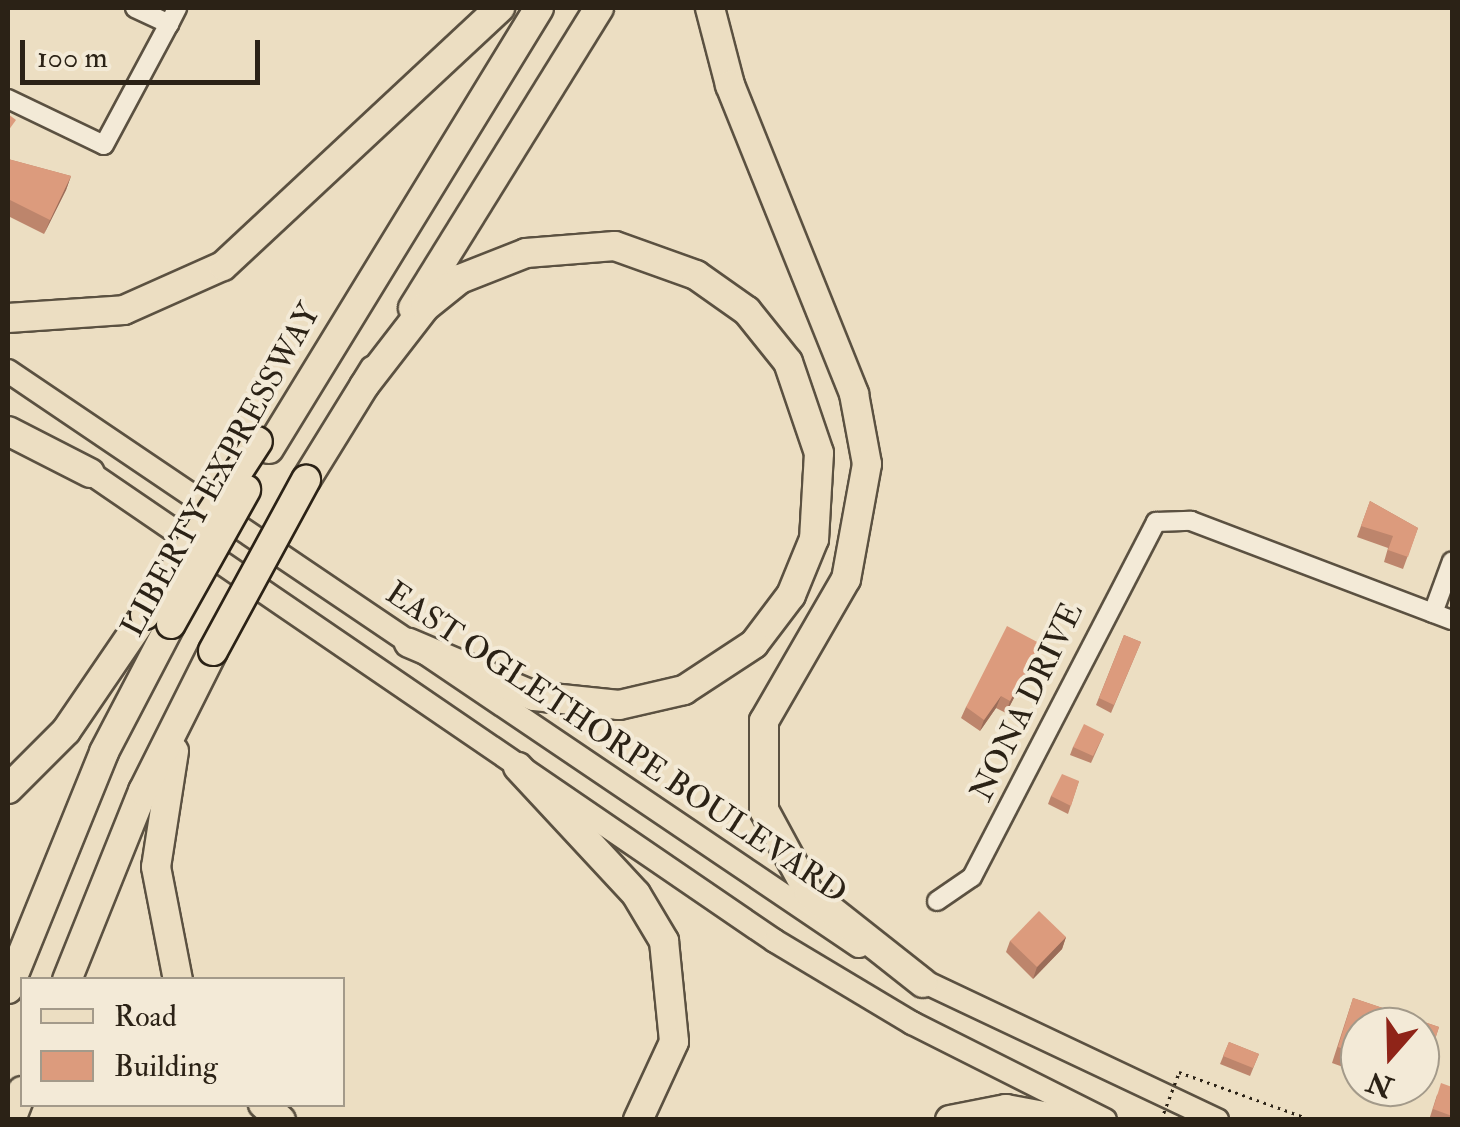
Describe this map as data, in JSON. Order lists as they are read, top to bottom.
{
  "streets": {
    "highway": ["LIBERTY EXPRESSWAY"],
    "main road": ["EAST OGLETHORPE BOULEVARD"],
    "street": ["NONA DRIVE"]
  },
  "legend": ["Road", "Building"],
  "scale_bar": "100 m",
  "north": "bottom"
}
